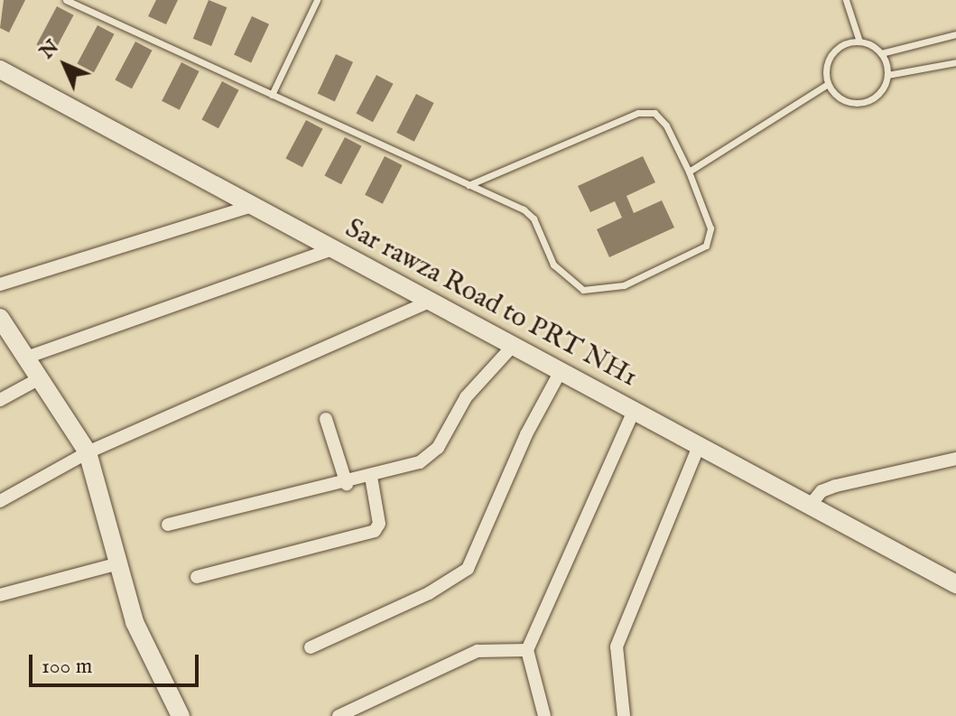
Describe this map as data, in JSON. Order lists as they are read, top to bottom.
{
  "streets": {
    "main road": ["Sar rawza Road to PRT NH1"]
  },
  "scale_bar": "100 m",
  "north": "top left"
}
